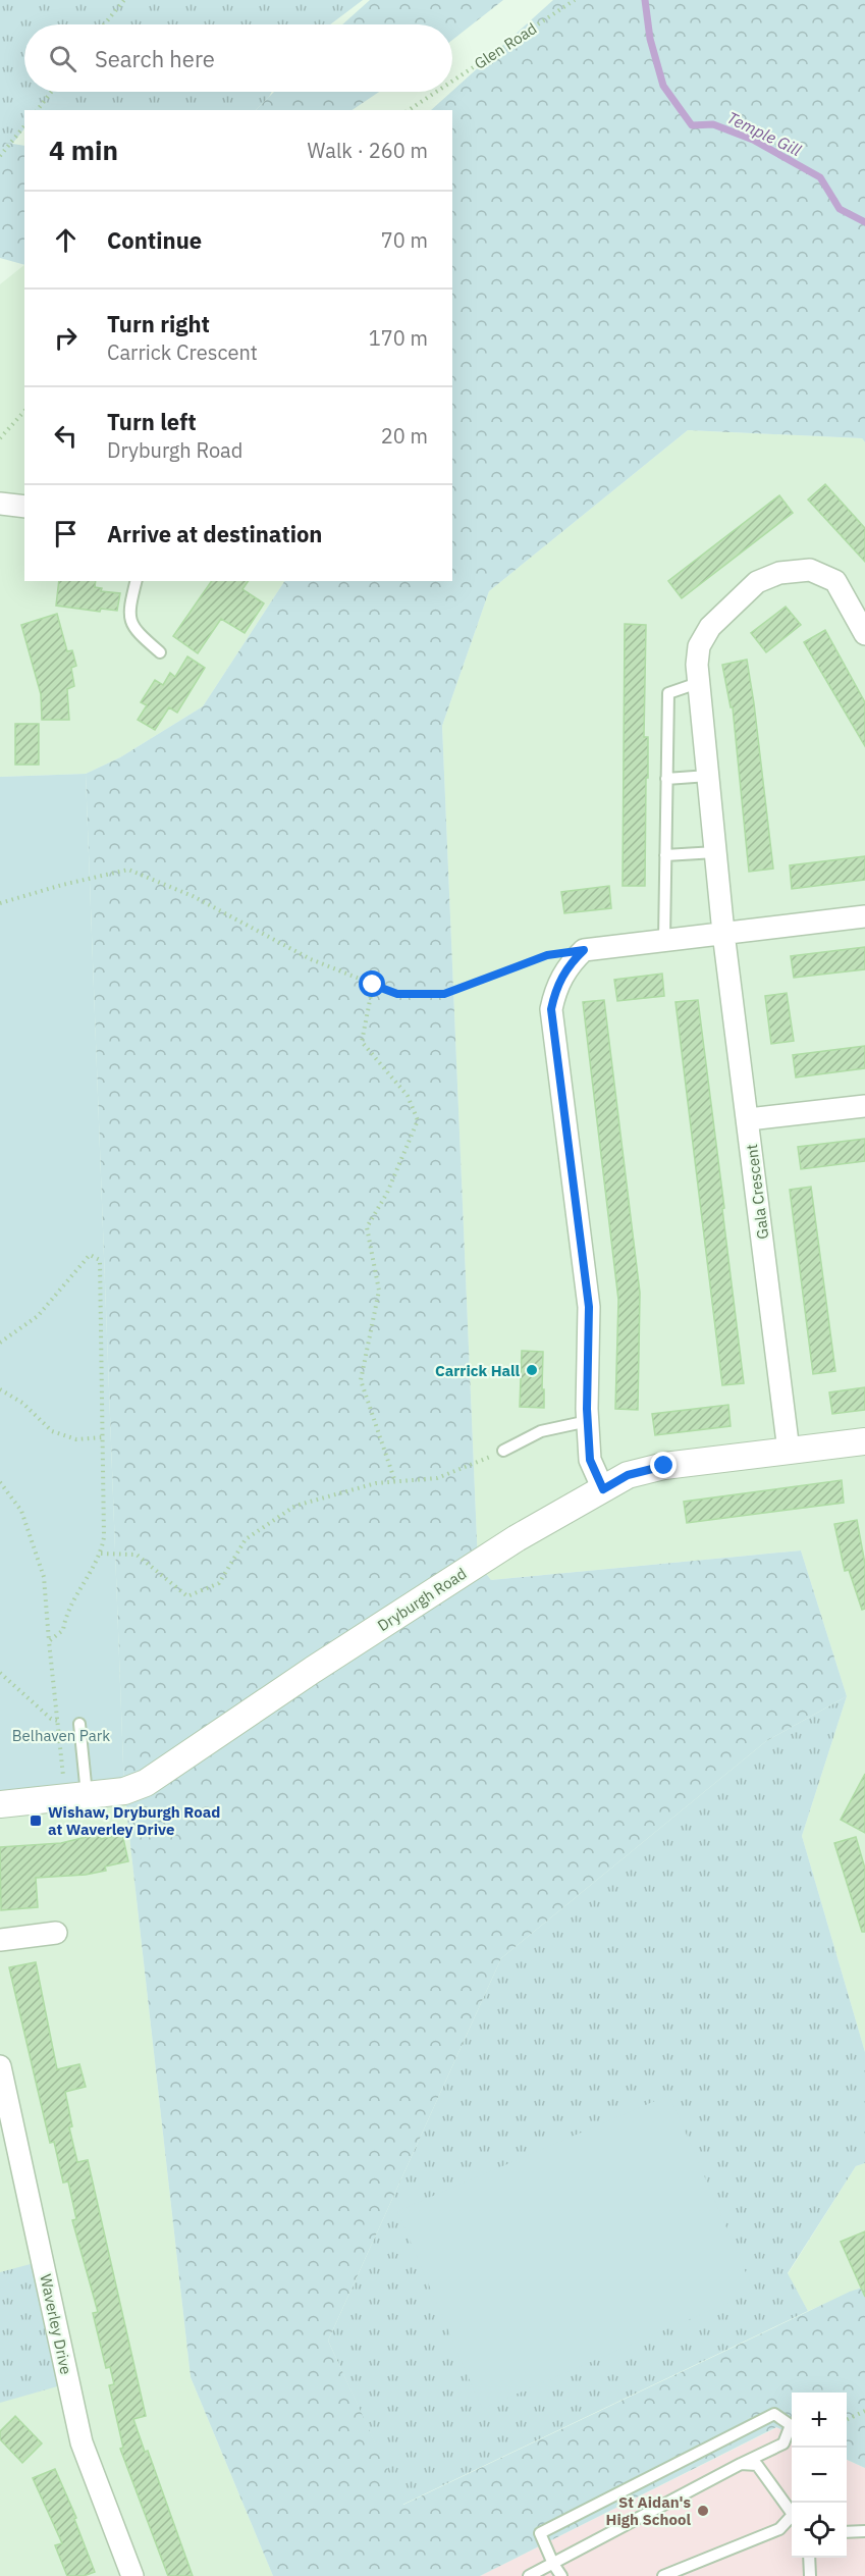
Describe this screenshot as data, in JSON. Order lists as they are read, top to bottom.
{
  "streets": {
    "street": ["Gala Crescent", "Dryburgh Road", "Waverley Drive"],
    "path": ["Glen Road"]
  },
  "crossings": [
    ["Gala Crescent", "Dryburgh Road"]
  ],
  "water": ["Temple Gill"],
  "parks": ["Belhaven Park"],
  "places": {
    "other": ["Carrick Hall", "St Aidan's High School"],
    "transit": ["Wishaw, Dryburgh Road at Waverley Drive"]
  },
  "page": {
    "search": "Search here",
    "heading": ["4 min", "Walk · 260 m"],
    "list": [
      ["Continue", "70 m"],
      ["Turn right", "Carrick Crescent", "170 m"],
      ["Turn left", "Dryburgh Road", "20 m"],
      "Arrive at destination"
    ],
    "map_buttons": ["+", "−"]
  }
}
